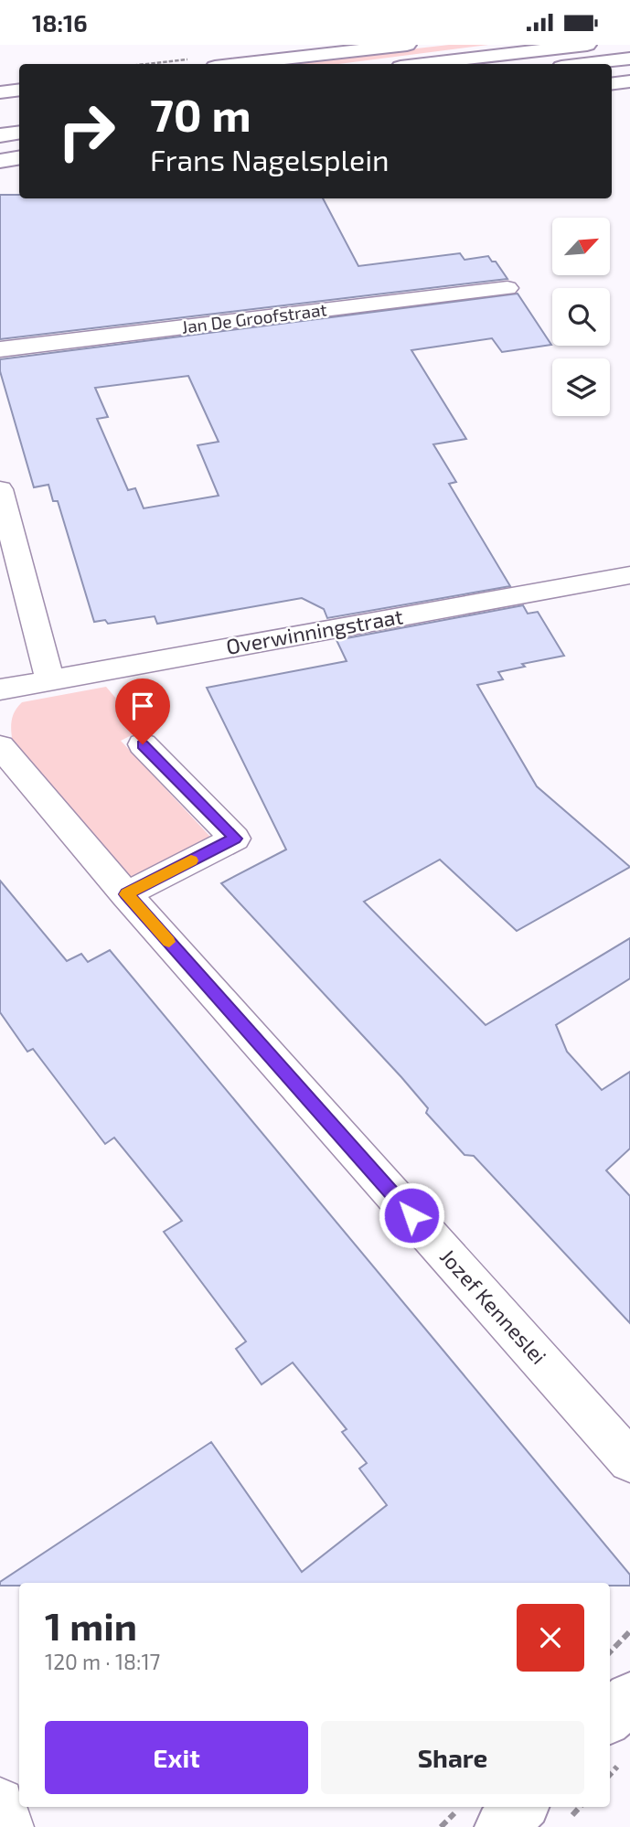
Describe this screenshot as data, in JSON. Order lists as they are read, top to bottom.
{
  "streets": {
    "street": ["Jan De Groofstraat", "Overwinningstraat", "Jozef Kenneslei"]
  },
  "north": "top right",
  "page": {
    "status": "18:16",
    "turn": ["70 m", "Frans Nagelsplein"],
    "heading": ["1 min", "120 m · 18:17"],
    "buttons": ["Exit", "Share"]
  }
}
